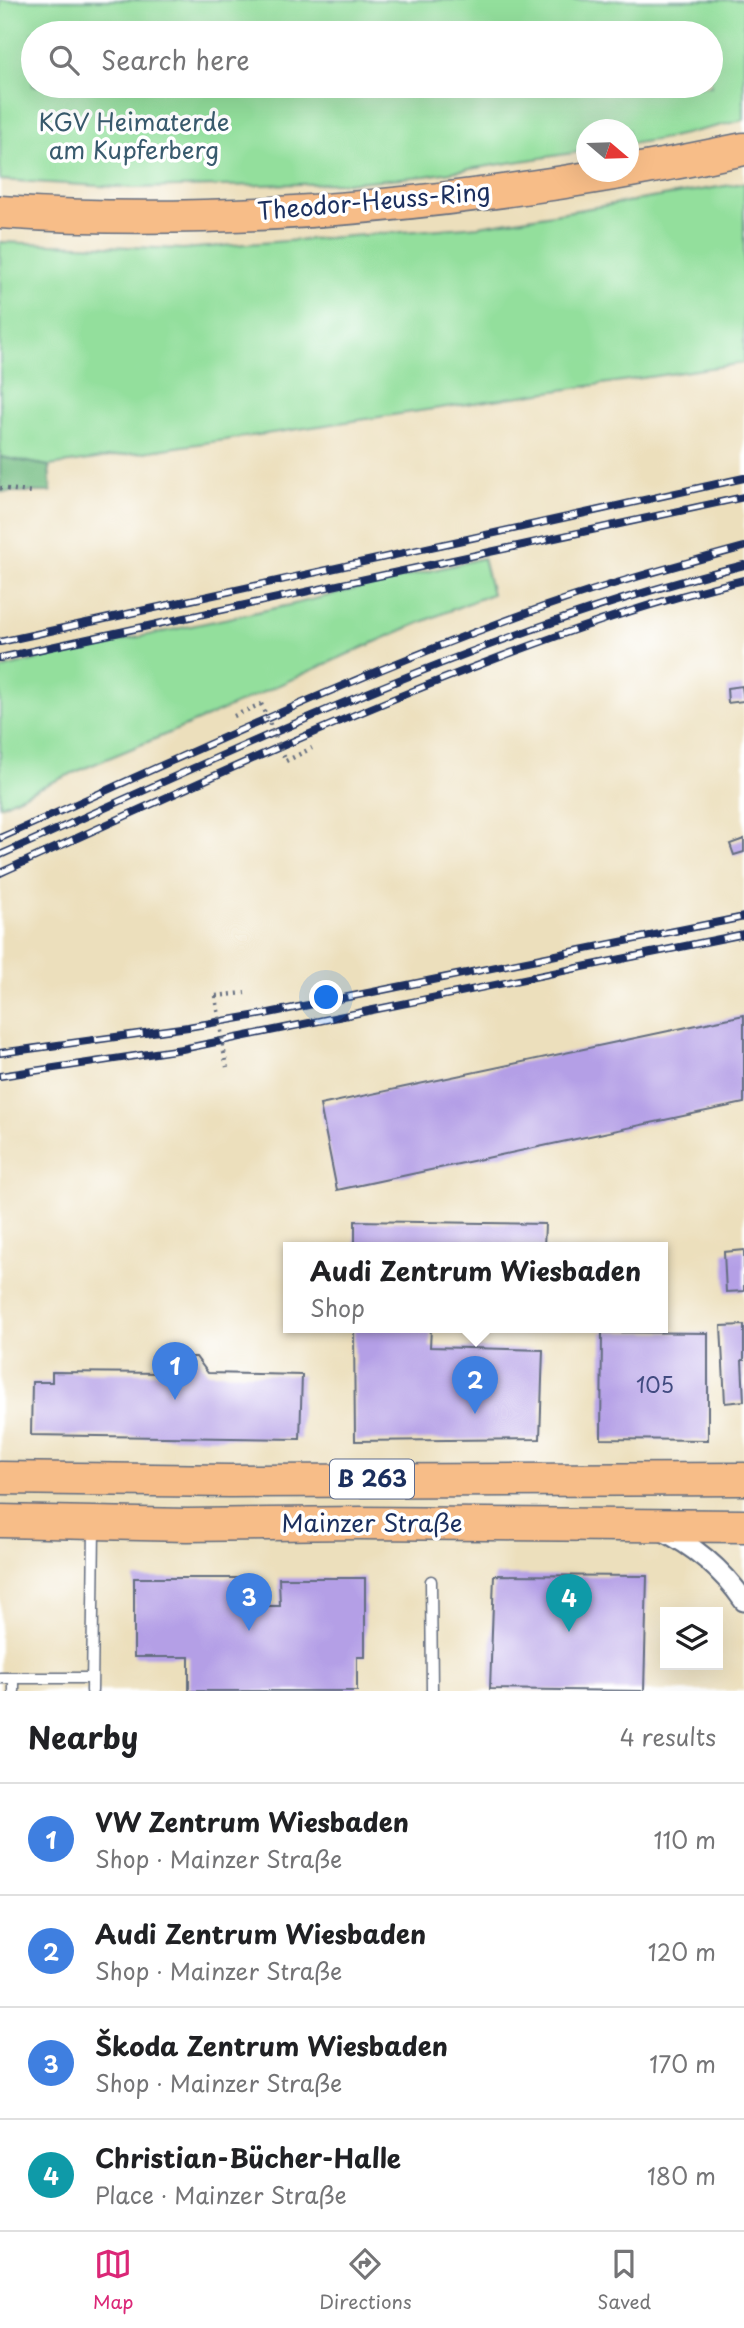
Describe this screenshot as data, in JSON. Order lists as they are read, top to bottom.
{
  "streets": {
    "main road": ["Theodor-Heuss-Ring", "B 263", "Mainzer Straße"]
  },
  "parks": ["KGV Heimaterde am Kupferberg"],
  "house_numbers": ["105"],
  "north": "right",
  "page": {
    "search": "Search here",
    "popup": ["Audi Zentrum Wiesbaden", "Shop"],
    "pins": [
      "1",
      "2",
      "3",
      "4"
    ],
    "heading": ["Nearby", "4 results"],
    "list": [
      {
        "mark": "1",
        "name": "VW Zentrum Wiesbaden",
        "note": "Shop · Mainzer Straße",
        "value": "110 m"
      },
      {
        "mark": "2",
        "name": "Audi Zentrum Wiesbaden",
        "note": "Shop · Mainzer Straße",
        "value": "120 m"
      },
      {
        "mark": "3",
        "name": "Škoda Zentrum Wiesbaden",
        "note": "Shop · Mainzer Straße",
        "value": "170 m"
      },
      {
        "mark": "4",
        "name": "Christian-Bücher-Halle",
        "note": "Place · Mainzer Straße",
        "value": "180 m"
      }
    ],
    "nav": ["Map", "Directions", "Saved"]
  }
}
